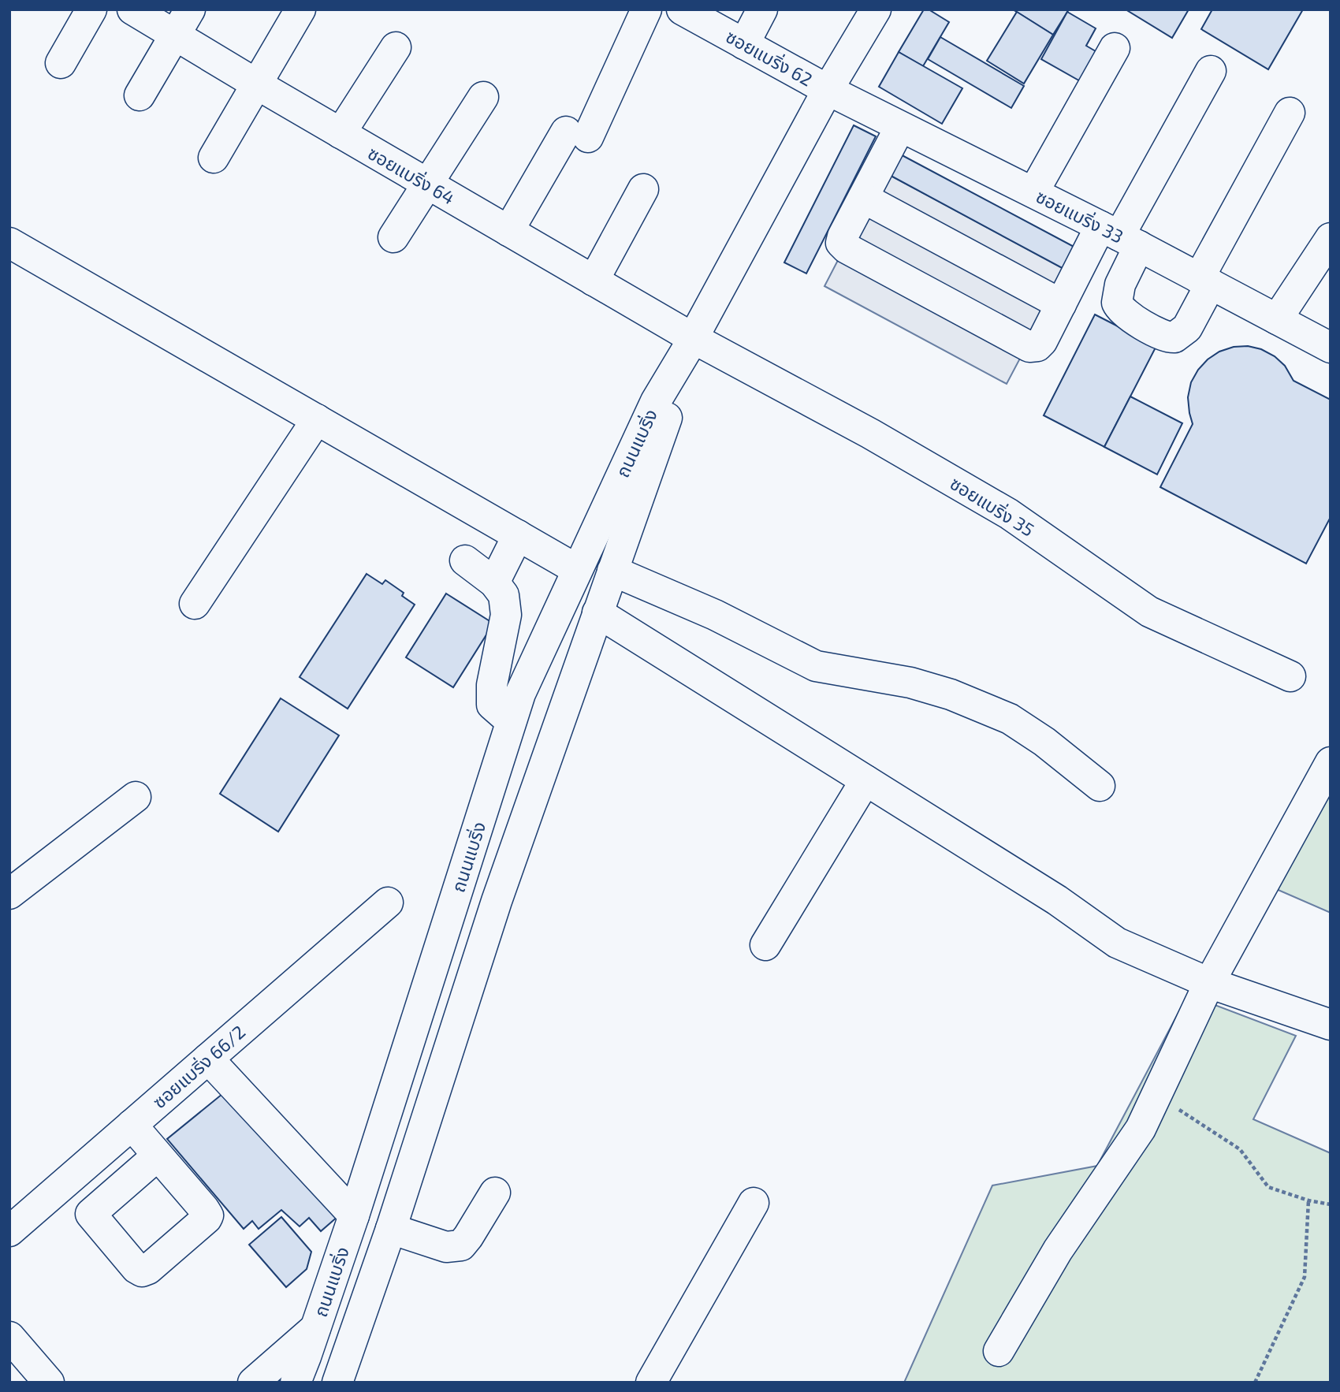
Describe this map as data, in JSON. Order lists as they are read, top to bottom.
{
  "streets": {
    "street": [
      "ซอยแบริ่ง 62",
      "ซอยแบริ่ง 64",
      "ซอยแบริ่ง 33",
      "ถนนแบริ่ง",
      "ซอยแบริ่ง 35",
      "ซอยแบริ่ง 66/2"
    ]
  },
  "crossings": [
    ["ซอยแบริ่ง 62", "ซอยแบริ่ง 33"],
    ["ซอยแบริ่ง 62", "ถนนแบริ่ง"],
    ["ซอยแบริ่ง 64", "ถนนแบริ่ง"],
    ["ซอยแบริ่ง 64", "ซอยแบริ่ง 35"],
    ["ซอยแบริ่ง 33", "ถนนแบริ่ง"],
    ["ถนนแบริ่ง", "ซอยแบริ่ง 35"]
  ]
}
